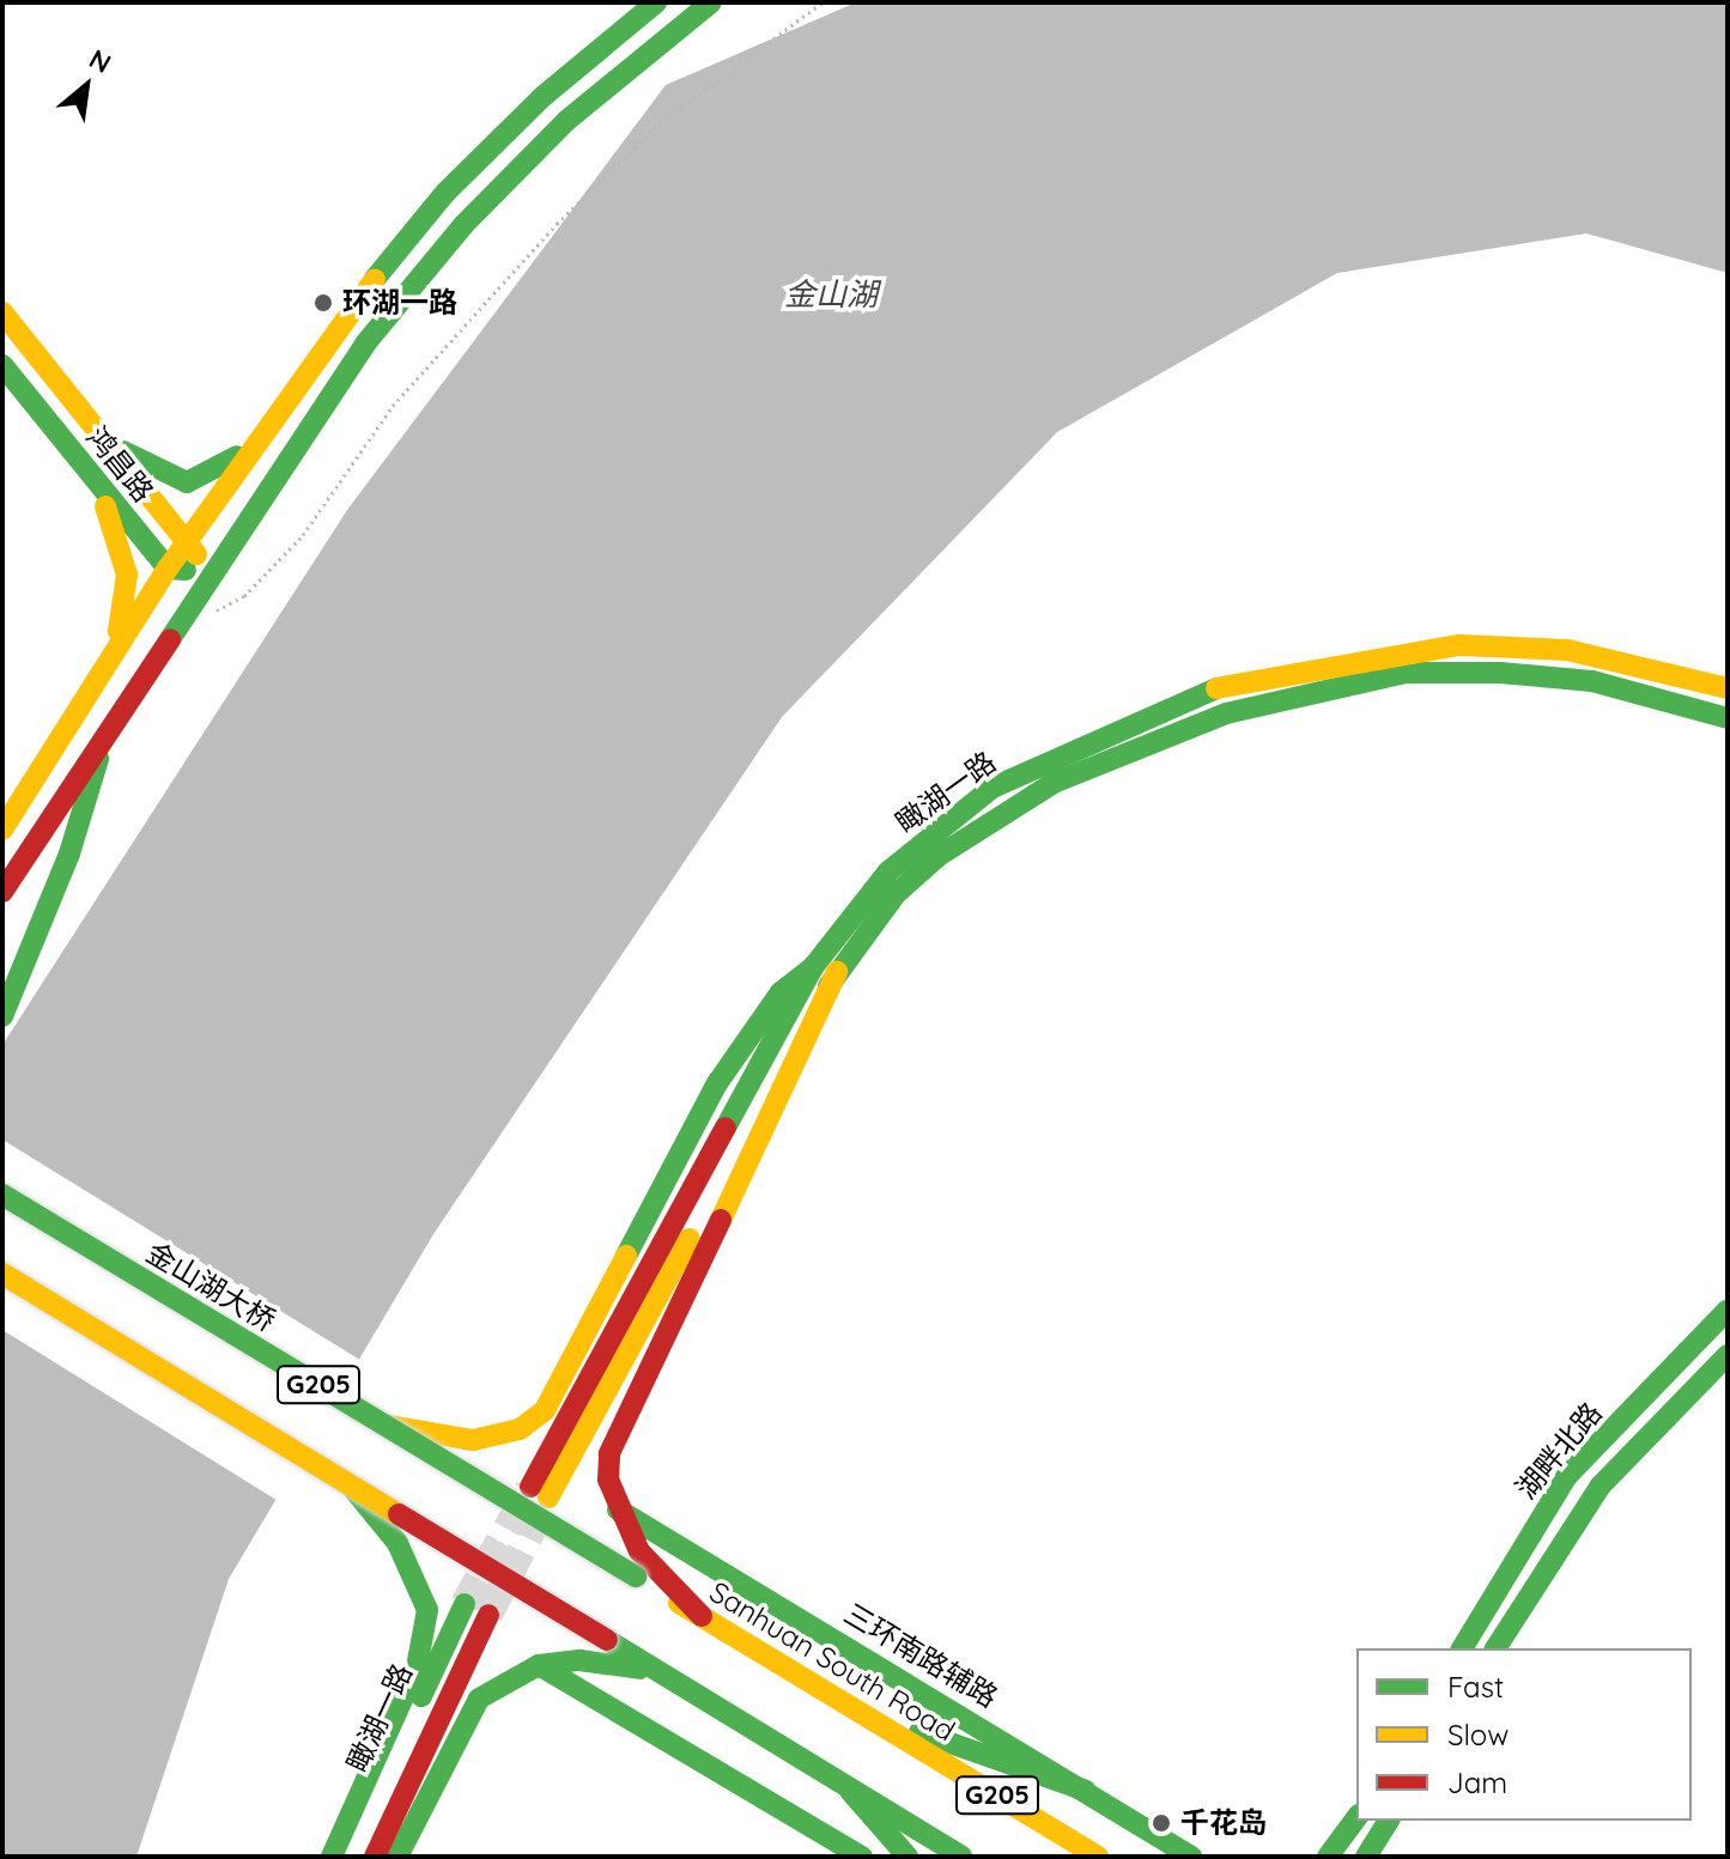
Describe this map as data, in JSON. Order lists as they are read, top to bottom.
{
  "streets": {
    "main road": [
      "鸿昌路",
      "瞰湖一路",
      "金山湖大桥",
      "G205",
      "湖畔北路",
      "三环南路辅路",
      "Sanhuan South Road"
    ]
  },
  "crossings": [
    ["金山湖大桥", "Sanhuan South Road"]
  ],
  "water": ["金山湖"],
  "places": ["环湖一路", "千花岛"],
  "legend": ["Fast", "Slow", "Jam"],
  "north": "top right"
}
